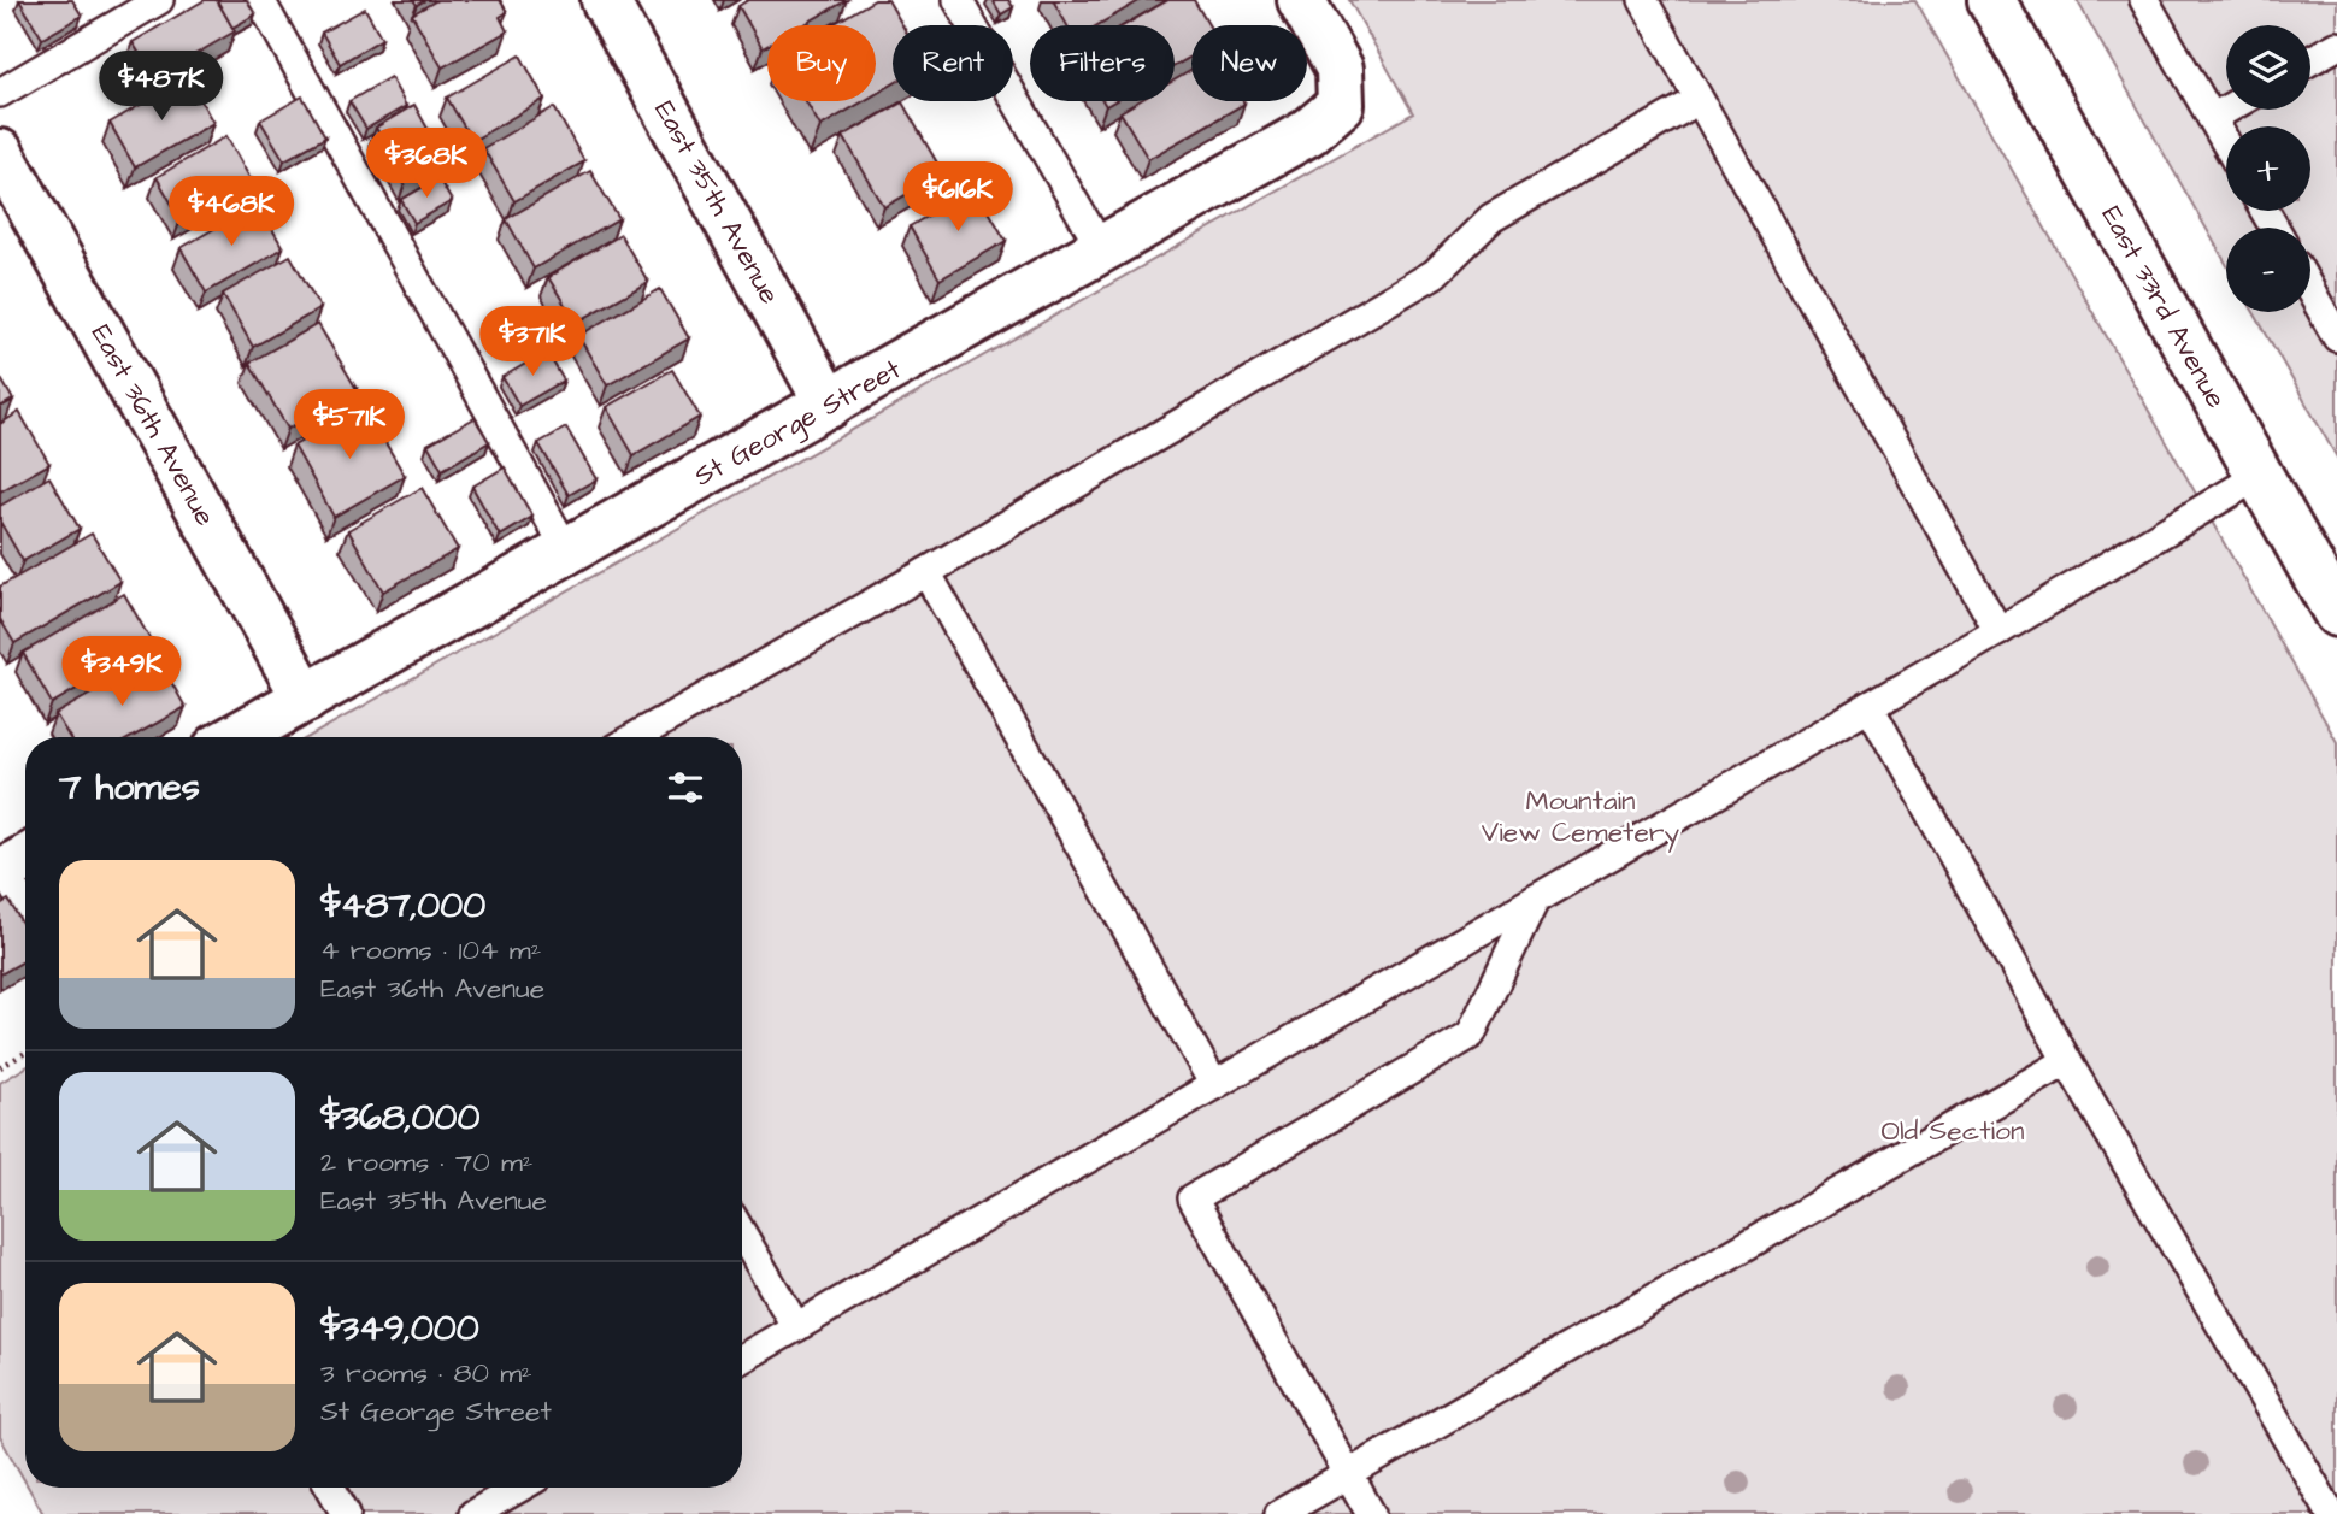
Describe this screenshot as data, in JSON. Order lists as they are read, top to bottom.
{
  "streets": {
    "street": [
      "East 35th Avenue",
      "East 33rd Avenue",
      "St George Street",
      "East 36th Avenue"
    ]
  },
  "crossings": [
    ["East 35th Avenue", "St George Street"],
    ["St George Street", "East 36th Avenue"]
  ],
  "parks": ["Mountain View Cemetery", "Old Section"],
  "page": {
    "map_buttons": ["+", "−"],
    "chip": [
      "Buy",
      "Rent",
      "Filters",
      "New"
    ],
    "price": [
      "$487K",
      "$368K",
      "$616K",
      "$468K",
      "$371K",
      "$571K",
      "$349K"
    ],
    "heading": "7 homes",
    "list": [
      {
        "name": "$487,000",
        "note": "4 rooms · 104 m² · East 36th Avenue"
      },
      {
        "name": "$368,000",
        "note": "2 rooms · 70 m² · East 35th Avenue"
      },
      {
        "name": "$349,000",
        "note": "3 rooms · 80 m² · St George Street"
      }
    ]
  }
}
